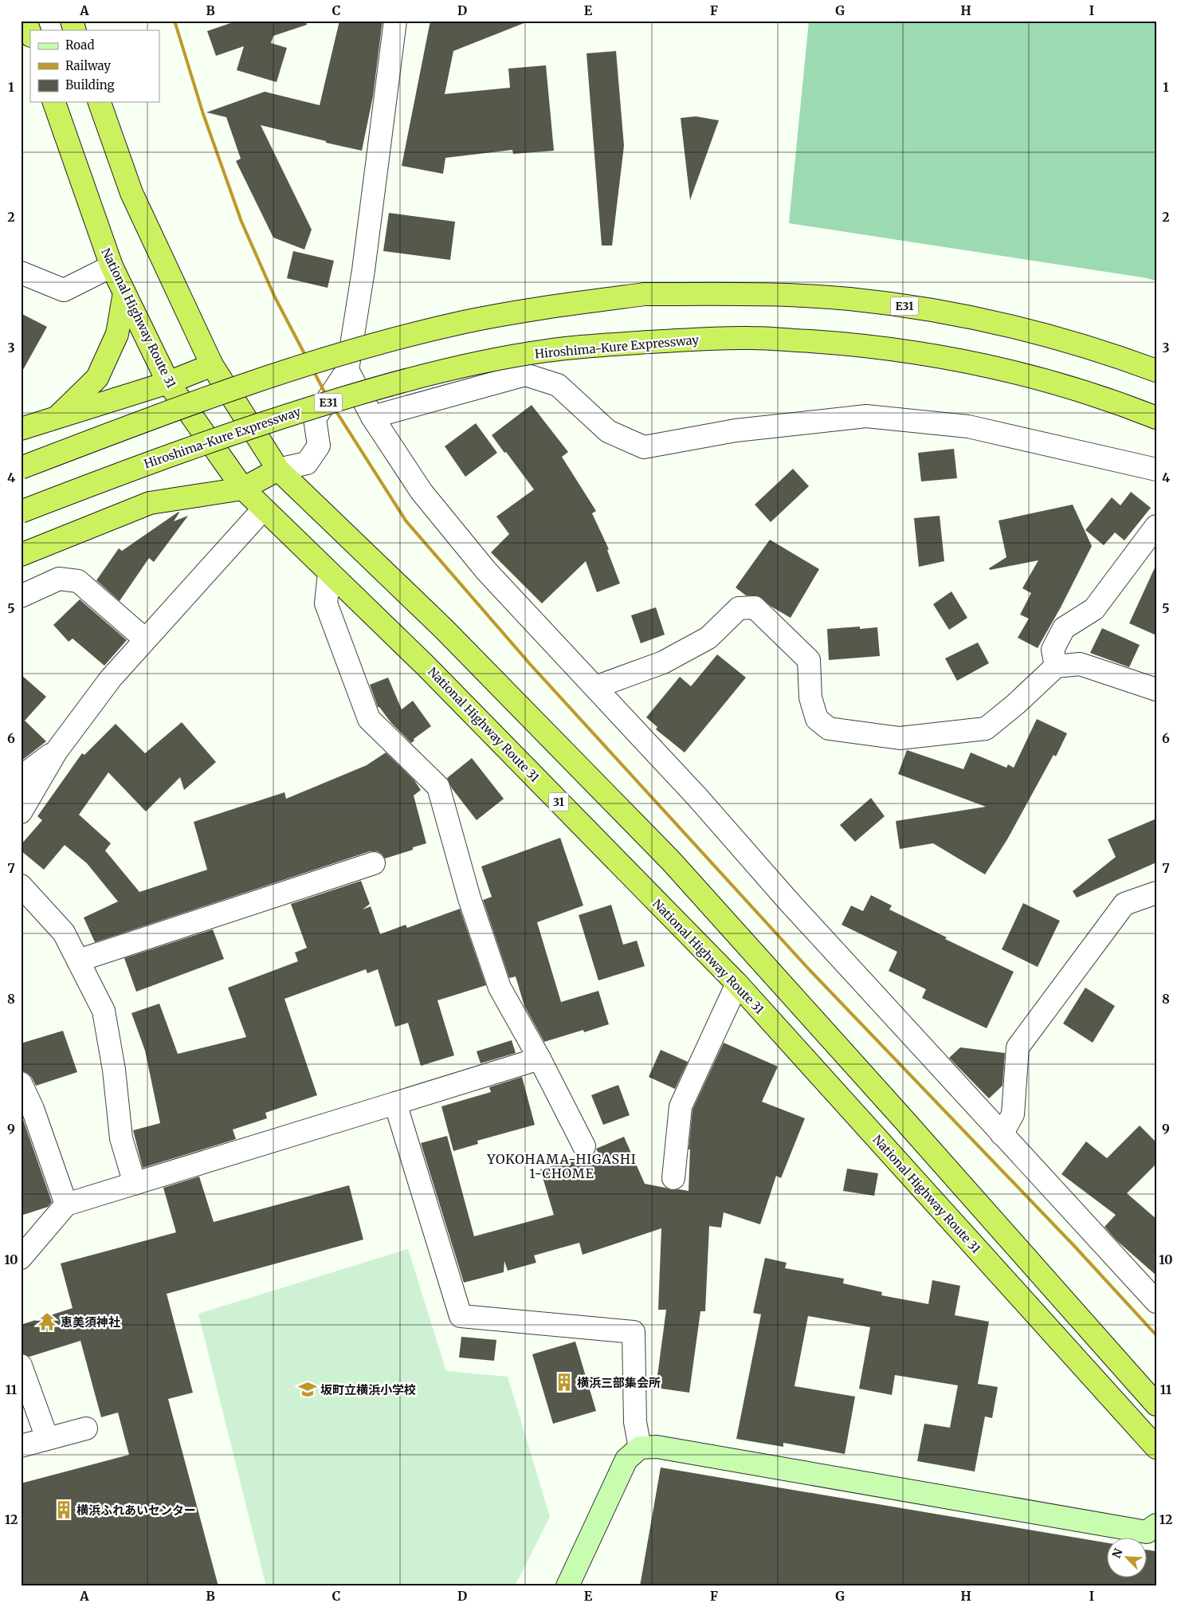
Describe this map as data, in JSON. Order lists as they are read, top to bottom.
{
  "streets": {
    "highway": [
      "E31",
      "National Highway Route 31",
      "Hiroshima-Kure Expressway",
      "31"
    ]
  },
  "districts": ["YOKOHAMA-HIGASHI 1-CHOME"],
  "places": {
    "temple": ["恵美須神社"],
    "building": ["横浜三部集会所", "横浜ふれあいセンター"],
    "school or university": ["坂町立横浜小学校"]
  },
  "legend": ["Road", "Railway", "Building"],
  "north": "top left",
  "grid": {
    "columns": [
      "A",
      "B",
      "C",
      "D",
      "E",
      "F",
      "G",
      "H",
      "I"
    ],
    "rows": [
      "1",
      "2",
      "3",
      "4",
      "5",
      "6",
      "7",
      "8",
      "9",
      "10",
      "11",
      "12"
    ]
  }
}
